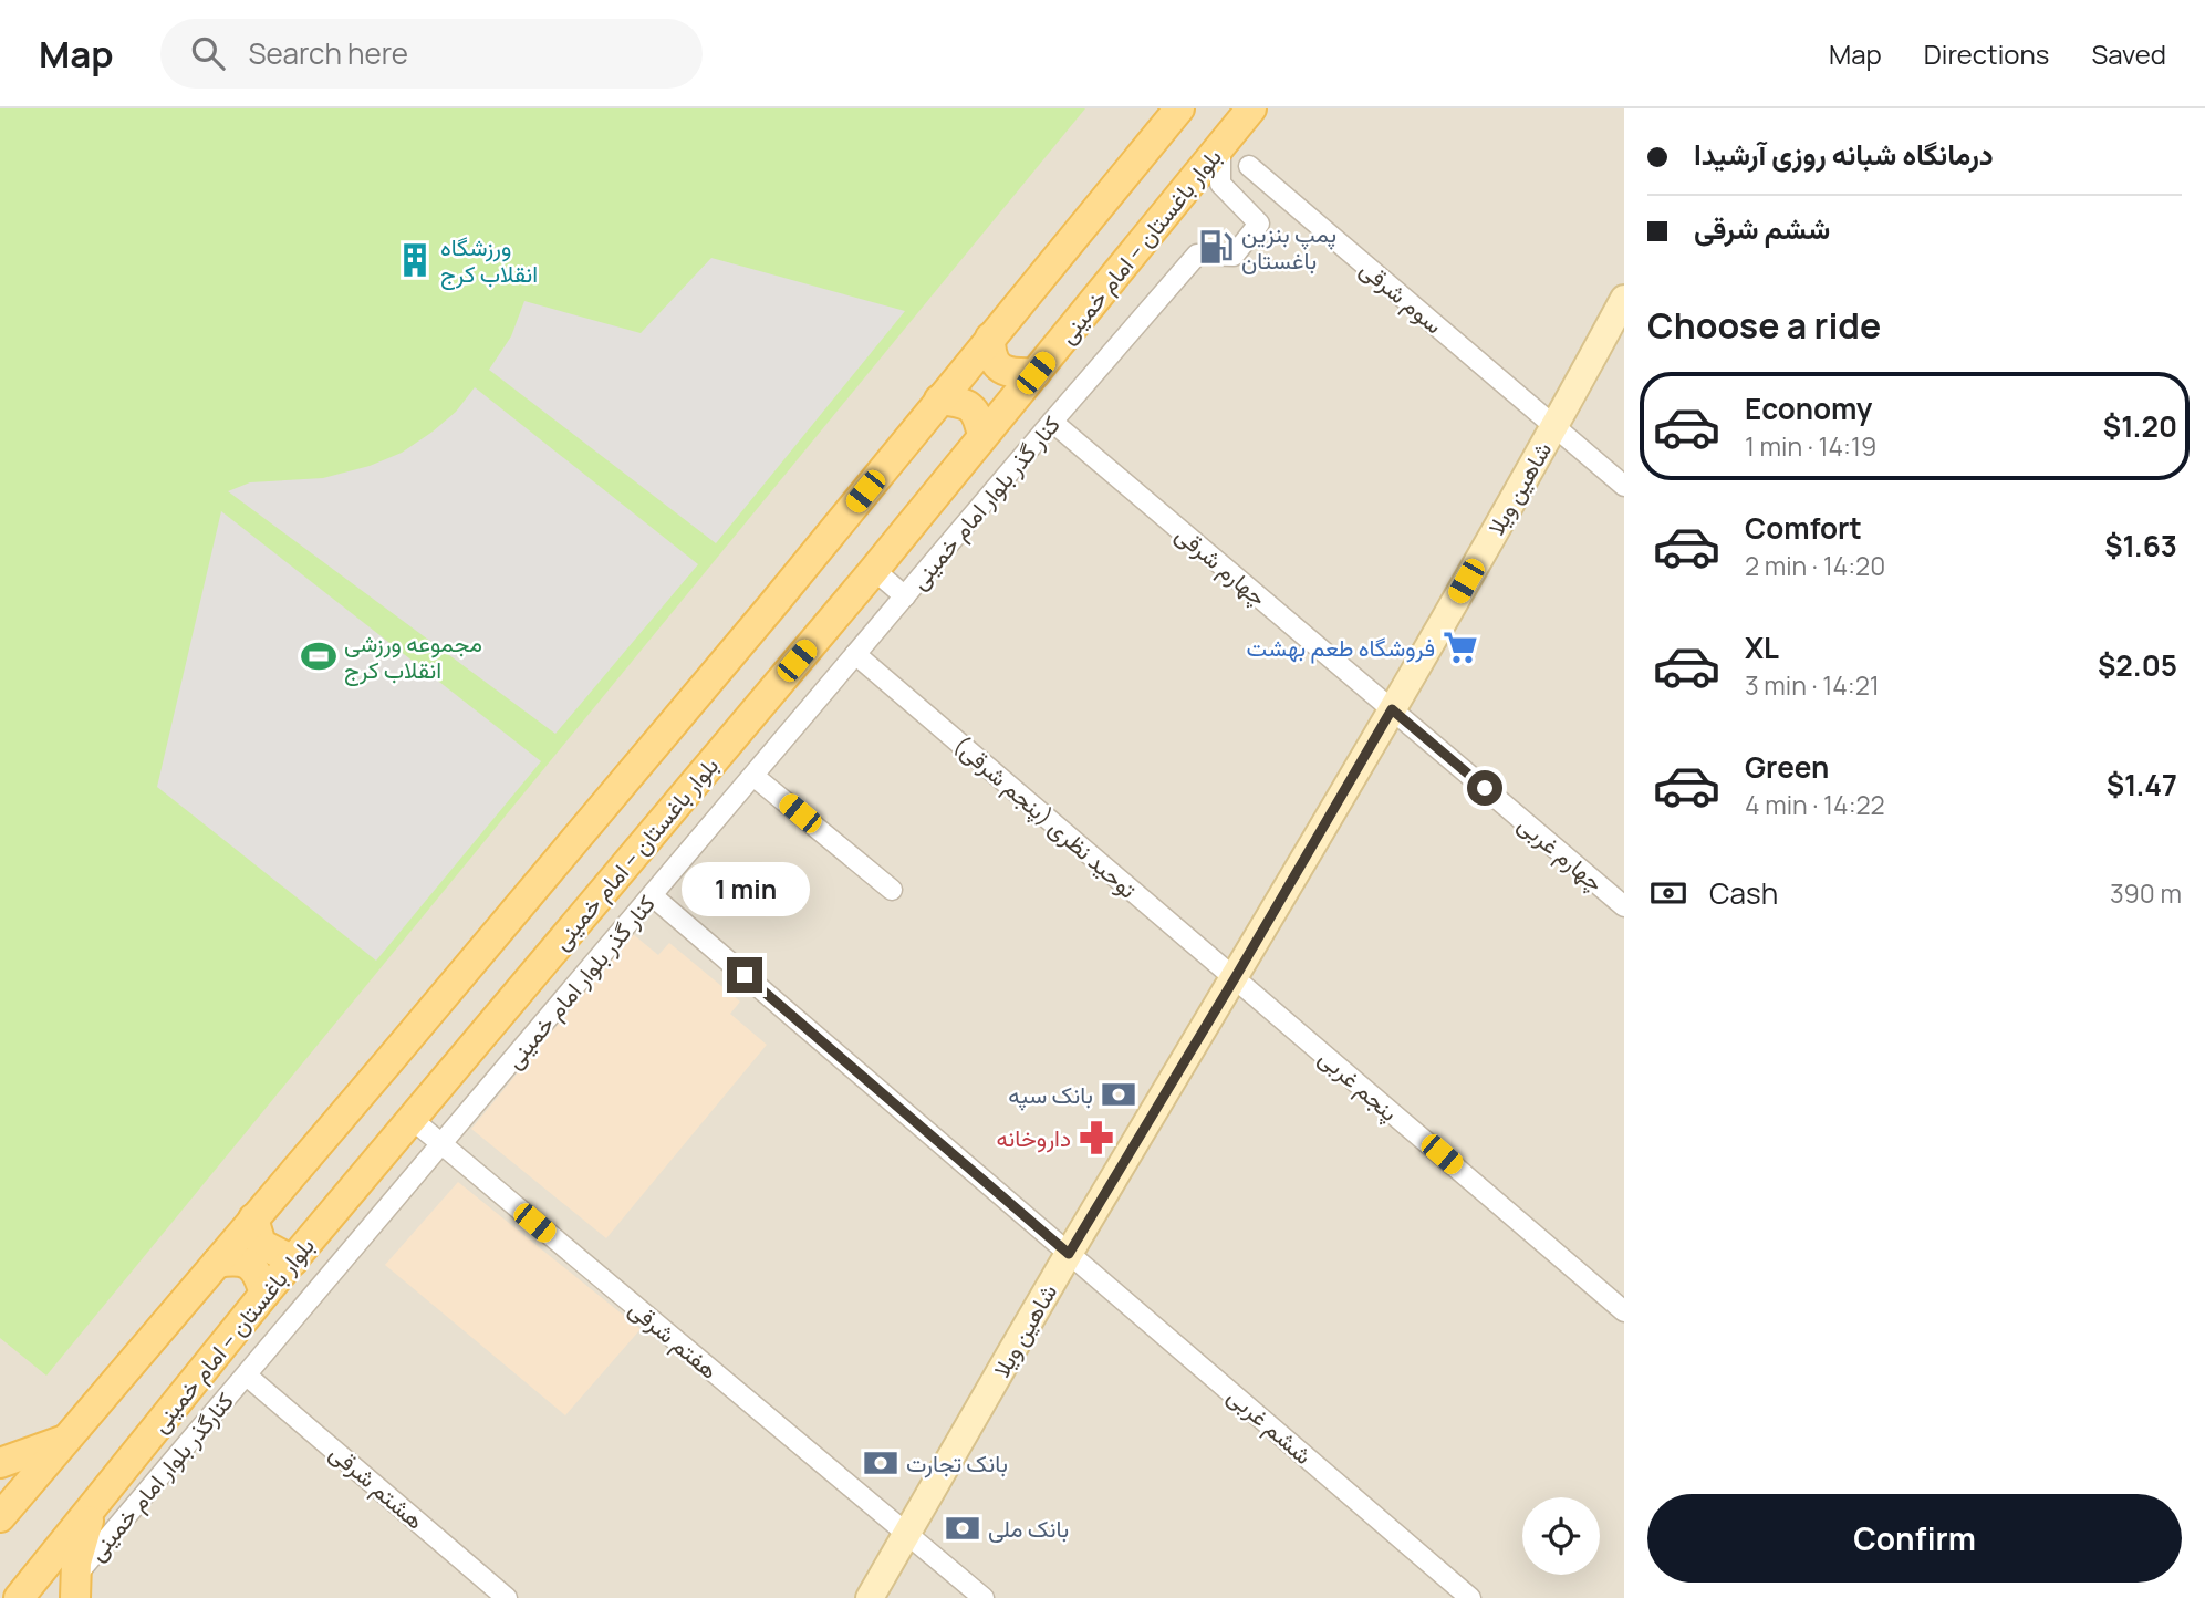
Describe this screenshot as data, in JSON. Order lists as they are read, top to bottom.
{
  "streets": {
    "main road": ["بلوار باغستان -- امام خمینی"],
    "street": [
      "سوم شرقی",
      "شاهین ویلا",
      "کنار گذر بلوار امام خمینی",
      "چهارم شرقی",
      "توحید نظری (پنجم شرقی)",
      "چهارم غربی",
      "پنجم غربی",
      "هفتم شرقی",
      "ششم غربی",
      "کنارگذر بلوار امام خمینی",
      "هشتم شرقی"
    ]
  },
  "crossings": [
    ["بلوار باغستان -- امام خمینی", "کنار گذر بلوار امام خمینی"],
    ["بلوار باغستان -- امام خمینی", "هفتم شرقی"],
    ["سوم شرقی", "شاهین ویلا"],
    ["شاهین ویلا", "چهارم شرقی"],
    ["شاهین ویلا", "توحید نظری (پنجم شرقی)"],
    ["شاهین ویلا", "چهارم غربی"],
    ["شاهین ویلا", "پنجم غربی"],
    ["شاهین ویلا", "هفتم شرقی"],
    ["شاهین ویلا", "ششم غربی"],
    ["کنار گذر بلوار امام خمینی", "چهارم شرقی"],
    ["کنار گذر بلوار امام خمینی", "توحید نظری (پنجم شرقی)"],
    ["کنار گذر بلوار امام خمینی", "هفتم شرقی"],
    ["کنار گذر بلوار امام خمینی", "ششم غربی"],
    ["کنار گذر بلوار امام خمینی", "کنارگذر بلوار امام خمینی"],
    ["کنار گذر بلوار امام خمینی", "هشتم شرقی"],
    ["چهارم شرقی", "چهارم غربی"],
    ["توحید نظری (پنجم شرقی)", "پنجم غربی"],
    ["کنارگذر بلوار امام خمینی", "هشتم شرقی"]
  ],
  "places": {
    "fuel station": ["پمپ بنزین باغستان"],
    "building": ["ورزشگاه انقلاب کرج"],
    "supermarket": ["فروشگاه طعم بهشت"],
    "sports": ["مجموعه ورزشی انقلاب کرج"],
    "bank": ["بانک سپه", "بانک تجارت", "بانک ملی"],
    "pharmacy": ["داروخانه"]
  },
  "page": {
    "header": "Map",
    "search": "Search here",
    "nav": ["Map", "Directions", "Saved"],
    "banner": ["درمانگاه شبانه روزی آرشیدا", "ششم شرقی"],
    "heading": "Choose a ride",
    "list": [
      {
        "name": "Economy",
        "note": "1 min · 14:19",
        "value": "$1.20"
      },
      {
        "name": "Comfort",
        "note": "2 min · 14:20",
        "value": "$1.63"
      },
      {
        "name": "XL",
        "note": "3 min · 14:21",
        "value": "$2.05"
      },
      {
        "name": "Green",
        "note": "4 min · 14:22",
        "value": "$1.47"
      }
    ],
    "pay": ["Cash", "390 m"],
    "bubble": "1 min",
    "buttons": "Confirm"
  }
}
